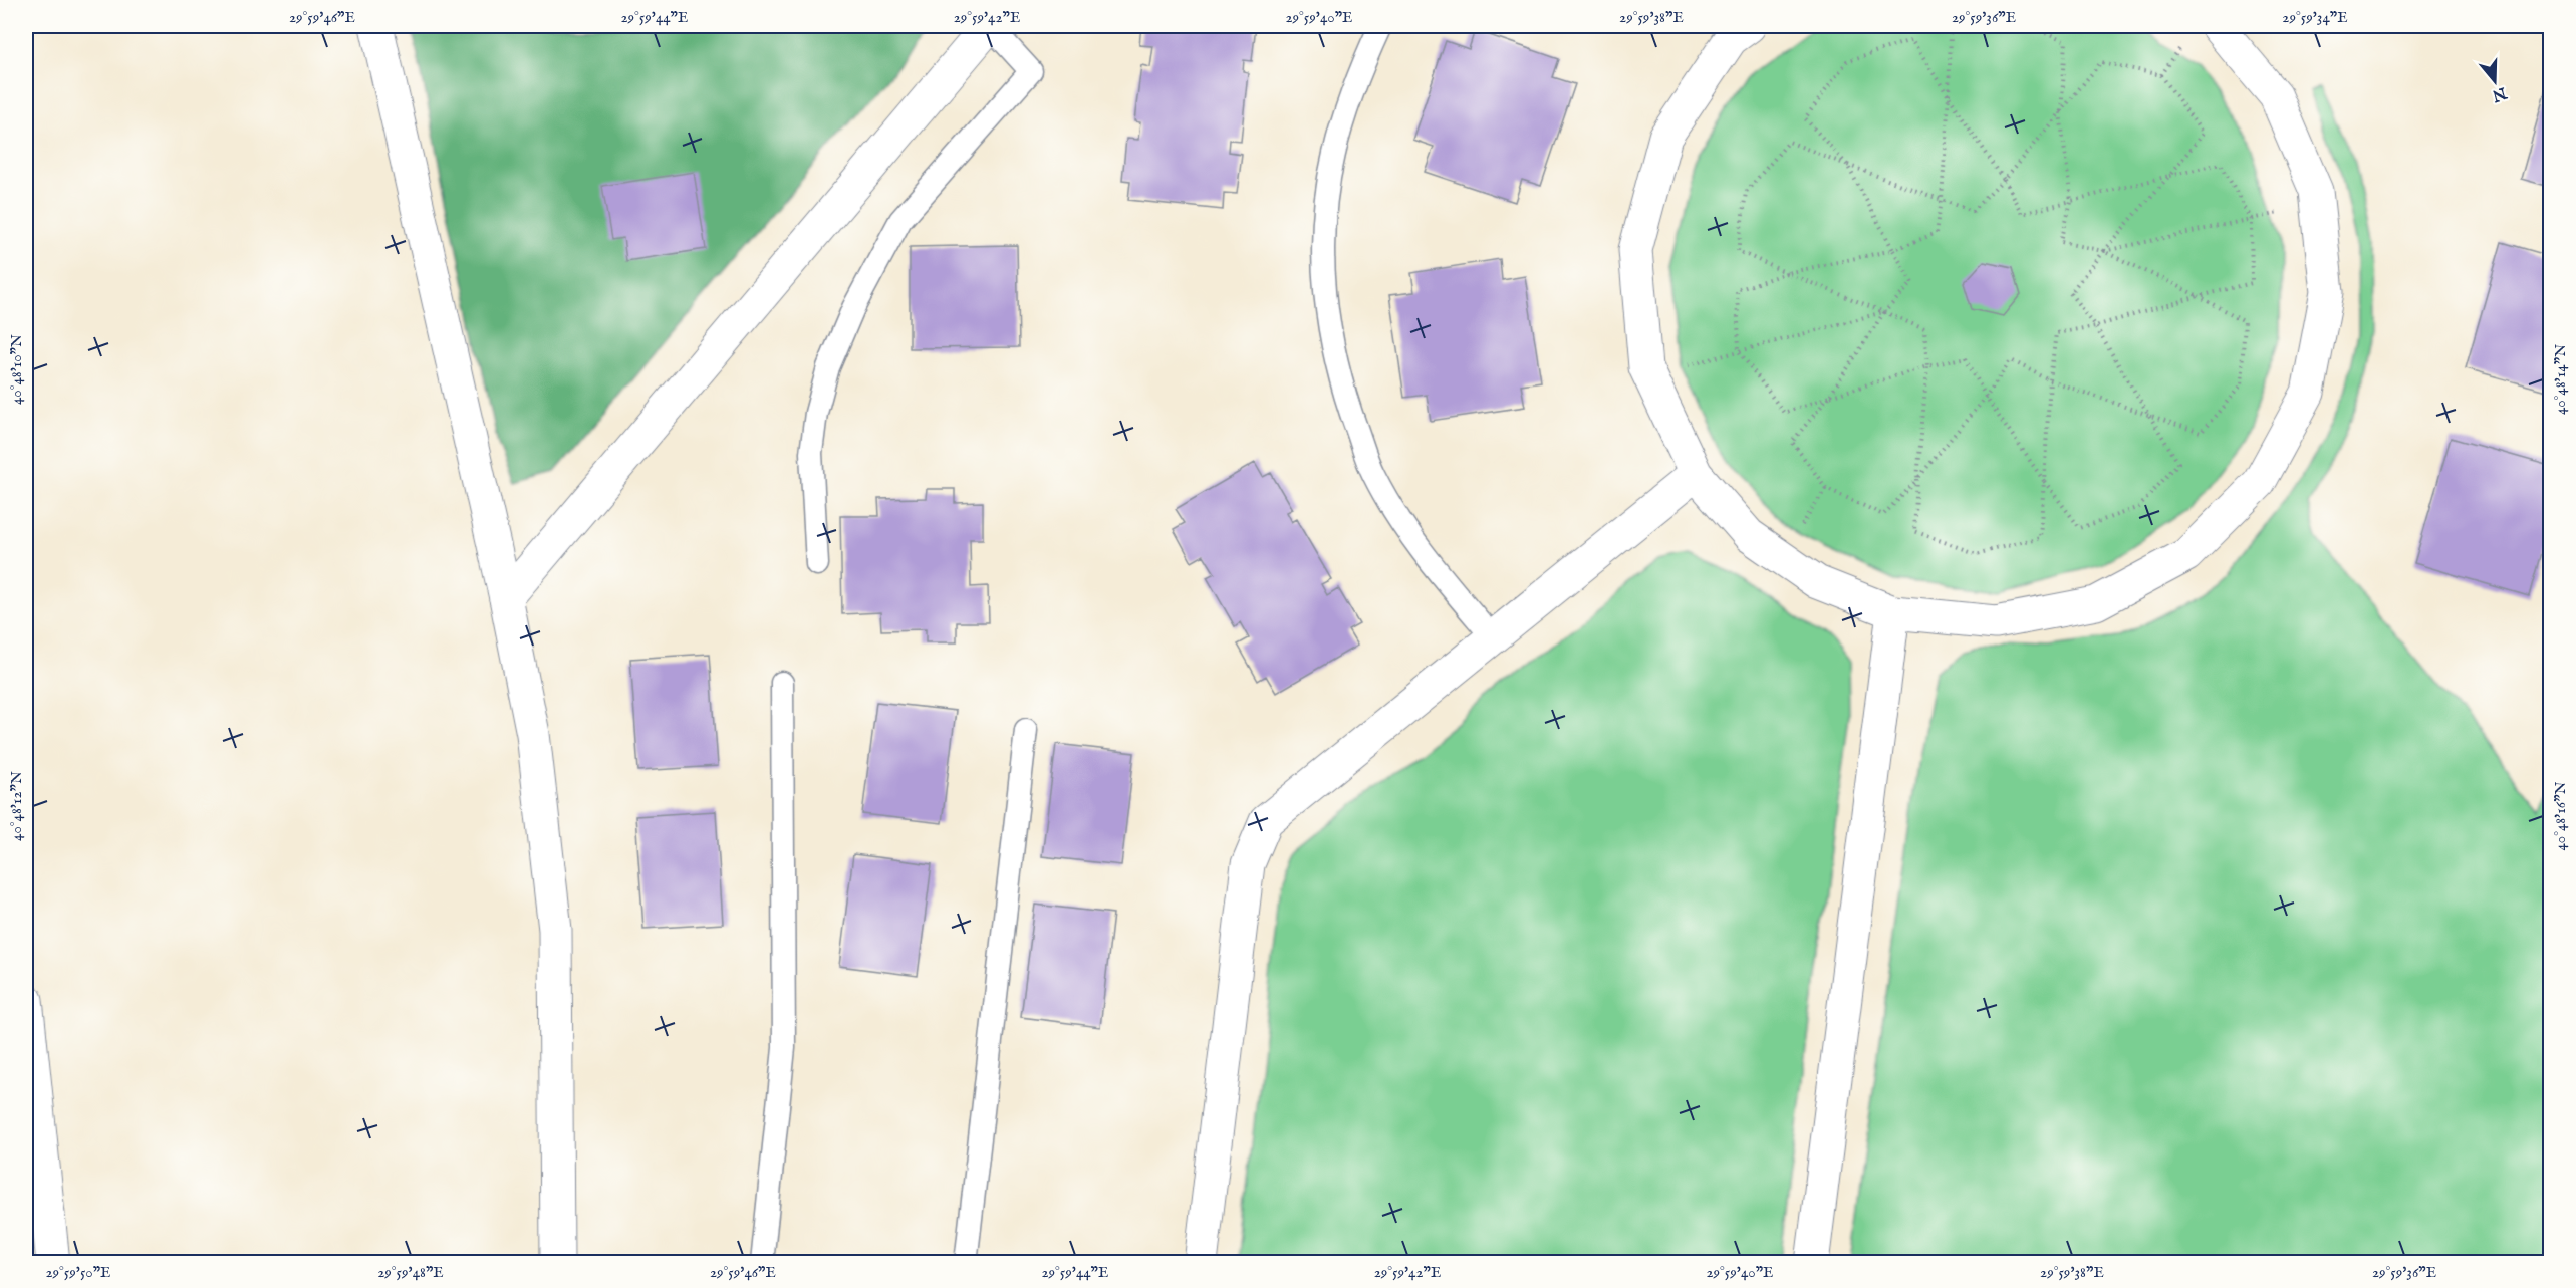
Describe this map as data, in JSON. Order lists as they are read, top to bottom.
{
  "north": "bottom",
  "coordinates": [
    "29°59'46\"E",
    "29°59'44\"E",
    "29°59'42\"E",
    "29°59'40\"E",
    "29°59'38\"E",
    "29°59'36\"E",
    "29°59'34\"E",
    "40°48'10\"N",
    "40°48'14\"N",
    "40°48'12\"N",
    "40°48'16\"N",
    "29°59'50\"E",
    "29°59'48\"E"
  ]
}
